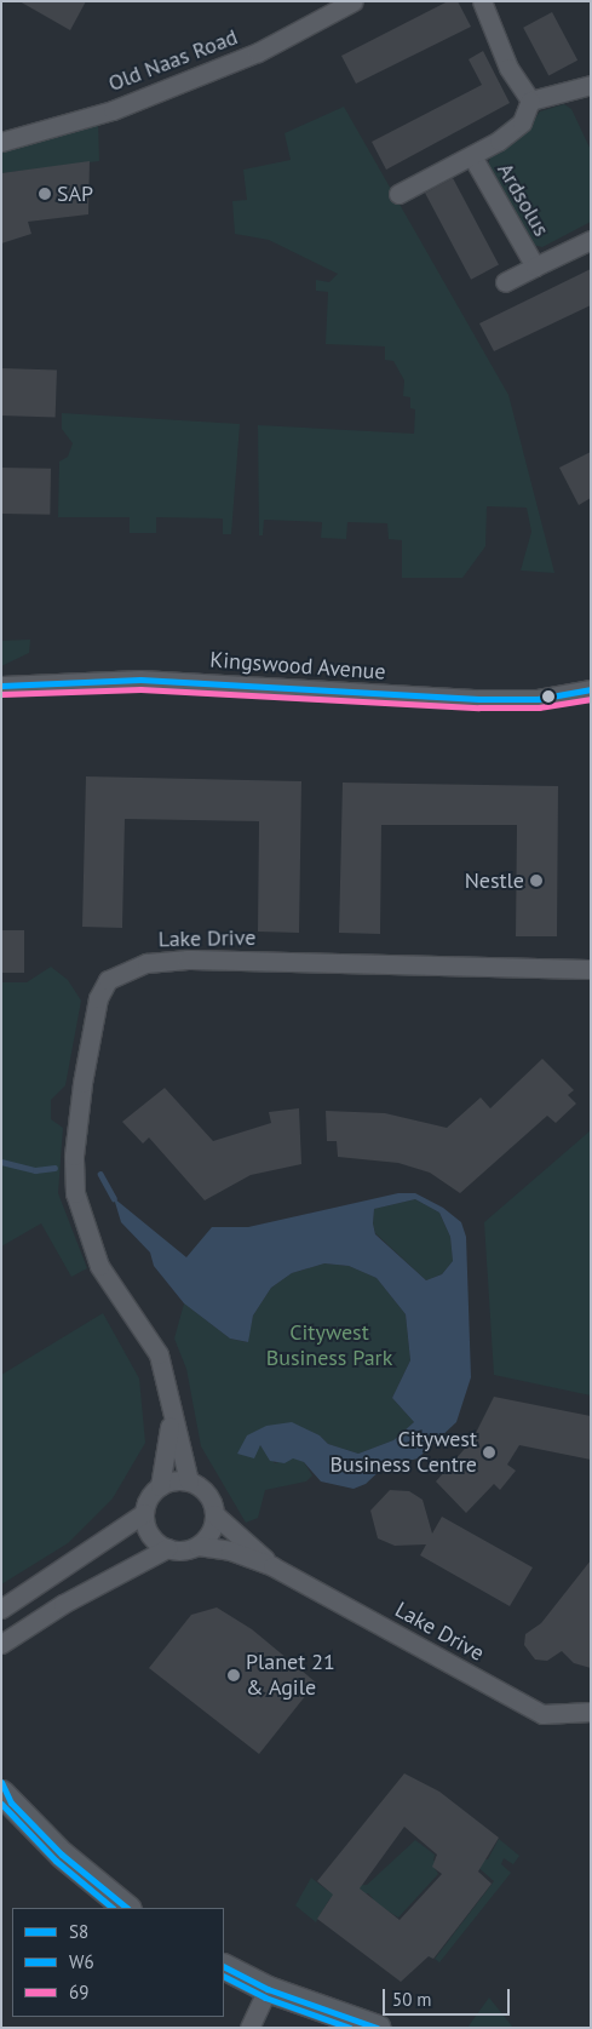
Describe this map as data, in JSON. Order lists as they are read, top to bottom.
{
  "streets": {
    "street": [
      "Old Naas Road",
      "Ardsolus",
      "Kingswood Avenue",
      "Lake Drive"
    ]
  },
  "parks": ["Citywest Business Park"],
  "places": [
    "SAP",
    "Nestle",
    "Citywest Business Centre",
    "Planet 21 & Agile"
  ],
  "lines": ["transit line S8", "transit line 69", "transit line W6"],
  "legend": ["S8", "W6", "69"],
  "scale_bar": "50 m"
}
